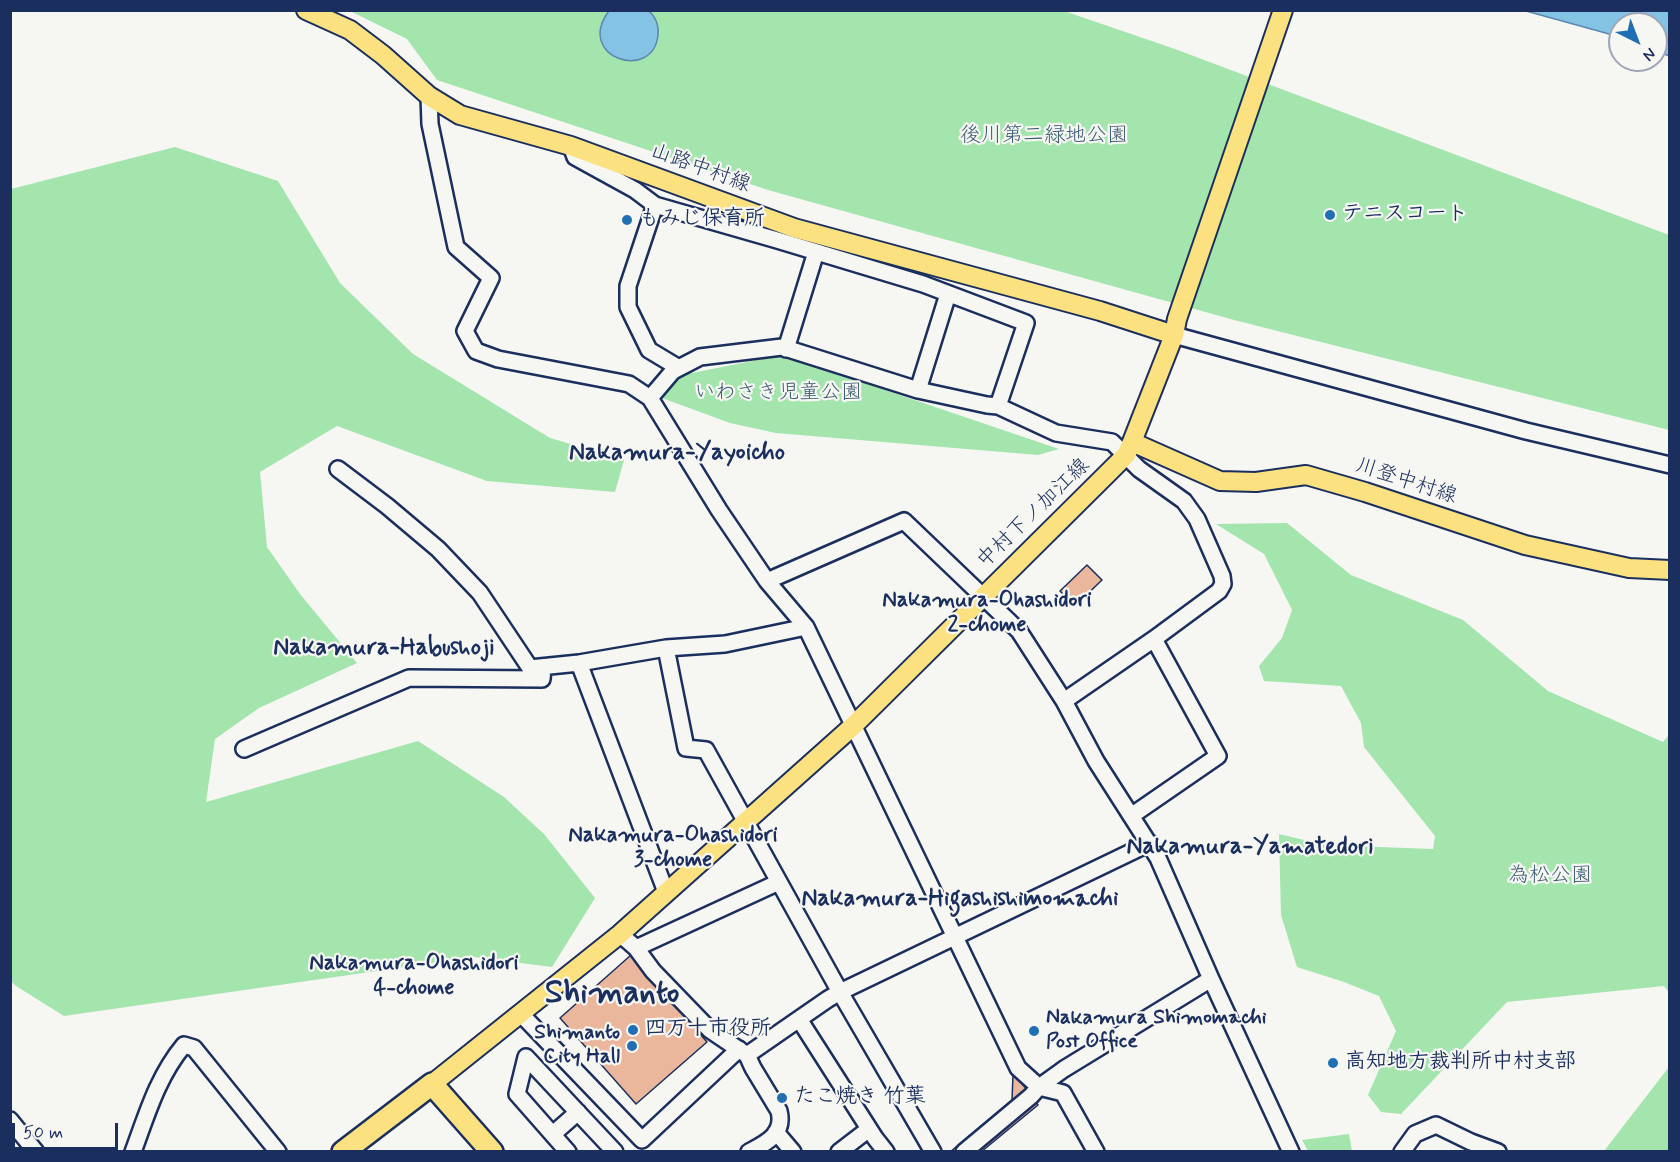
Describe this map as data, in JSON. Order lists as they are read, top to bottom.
{
  "streets": {
    "main road": ["山路中村線", "川登中村線", "中村下ノ加江線"]
  },
  "crossings": [
    ["山路中村線", "中村下ノ加江線"],
    ["川登中村線", "中村下ノ加江線"]
  ],
  "districts": [
    "Nakamura-Yayoicho",
    "Nakamura-Ohashidori 2-chome",
    "Nakamura-Habushoji",
    "Nakamura-Ohashidori 3-chome",
    "Nakamura-Yamatedori",
    "Nakamura-Higashishimomachi",
    "Nakamura-Ohashidori 4-chome",
    "Shimanto"
  ],
  "parks": ["後川第二緑地公園", "いわさき児童公園", "為松公園"],
  "places": [
    "テニスコート",
    "もみじ保育所",
    "四万十市役所",
    "Nakamura Shimomachi Post Office",
    "Shimanto City Hall",
    "高知地方裁判所中村支部",
    "たこ焼き 竹葉"
  ],
  "scale_bar": "50 m",
  "north": "bottom right"
}
